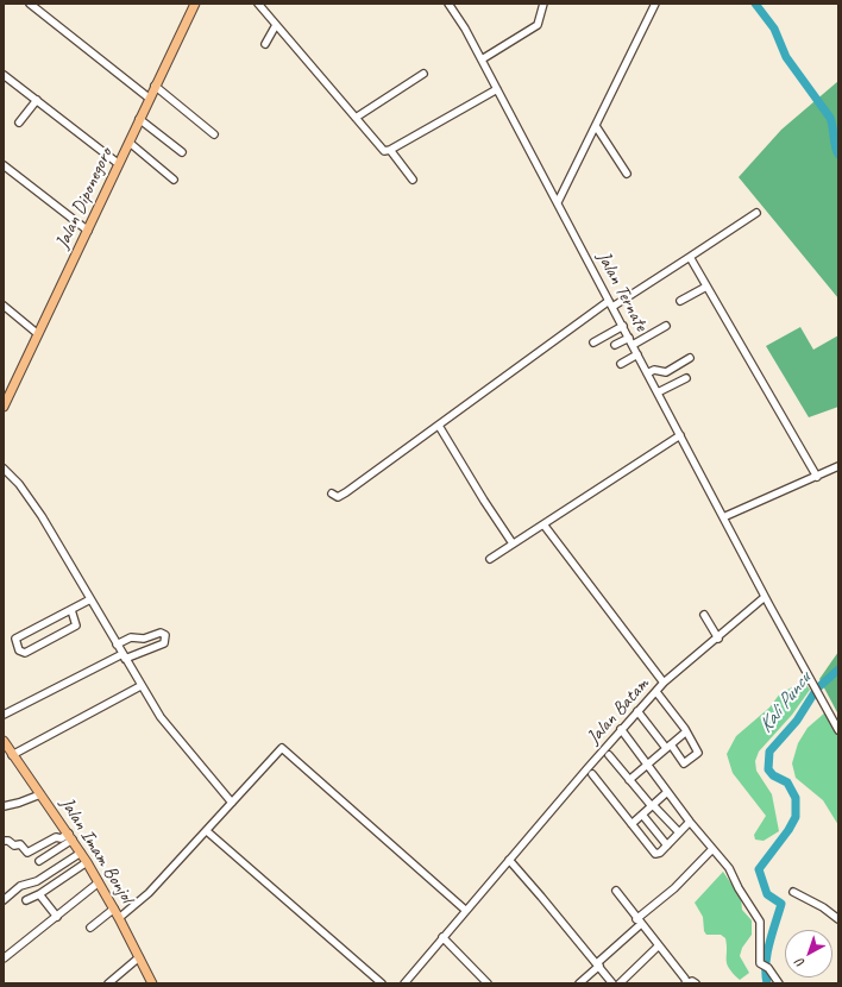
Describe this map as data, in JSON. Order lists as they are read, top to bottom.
{
  "streets": {
    "main road": ["Jalan Diponegoro", "Jalan Imam Bonjol"],
    "street": ["Jalan Ternate", "Jalan Batam"]
  },
  "crossings": [
    ["Jalan Ternate", "Jalan Batam"]
  ],
  "water": ["Kali Puncu"],
  "north": "bottom left"
}
